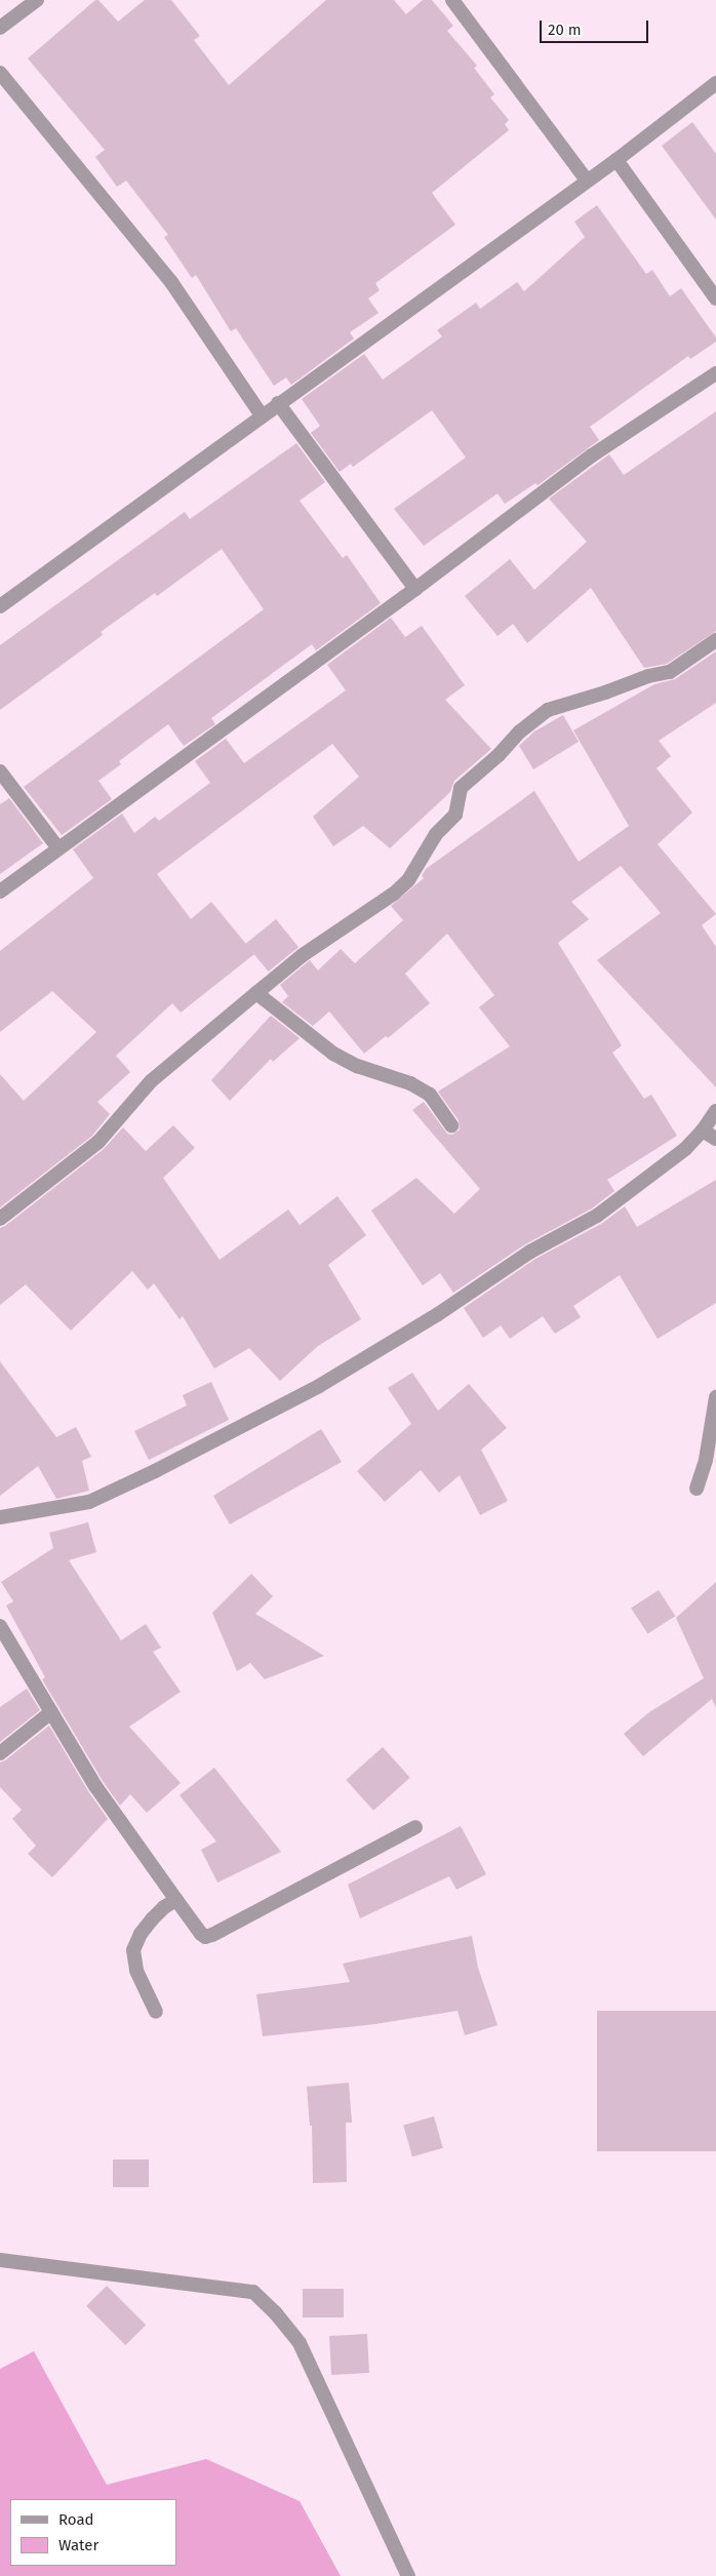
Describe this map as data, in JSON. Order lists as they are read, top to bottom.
{
  "legend": ["Road", "Water"],
  "scale_bar": "20 m"
}
